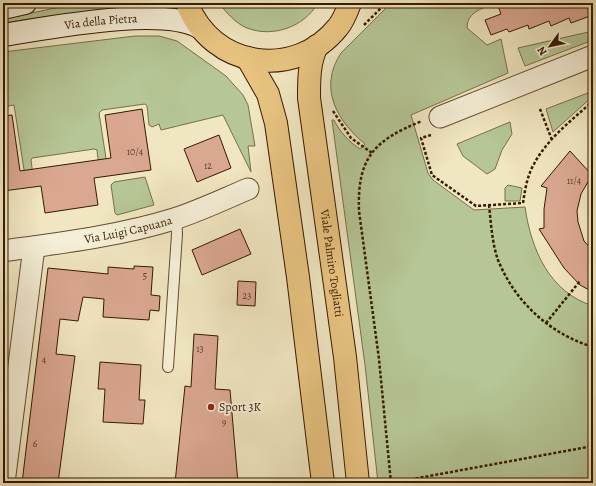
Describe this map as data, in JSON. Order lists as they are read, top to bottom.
{
  "streets": {
    "main road": ["Via della Pietra", "Viale Palmiro Togliatti"],
    "street": ["Via Luigi Capuana"]
  },
  "places": ["Sport 3K"],
  "house_numbers": [
    "10/4",
    "12",
    "11/4",
    "5",
    "23",
    "13",
    "4",
    "9",
    "6"
  ],
  "north": "bottom left"
}
